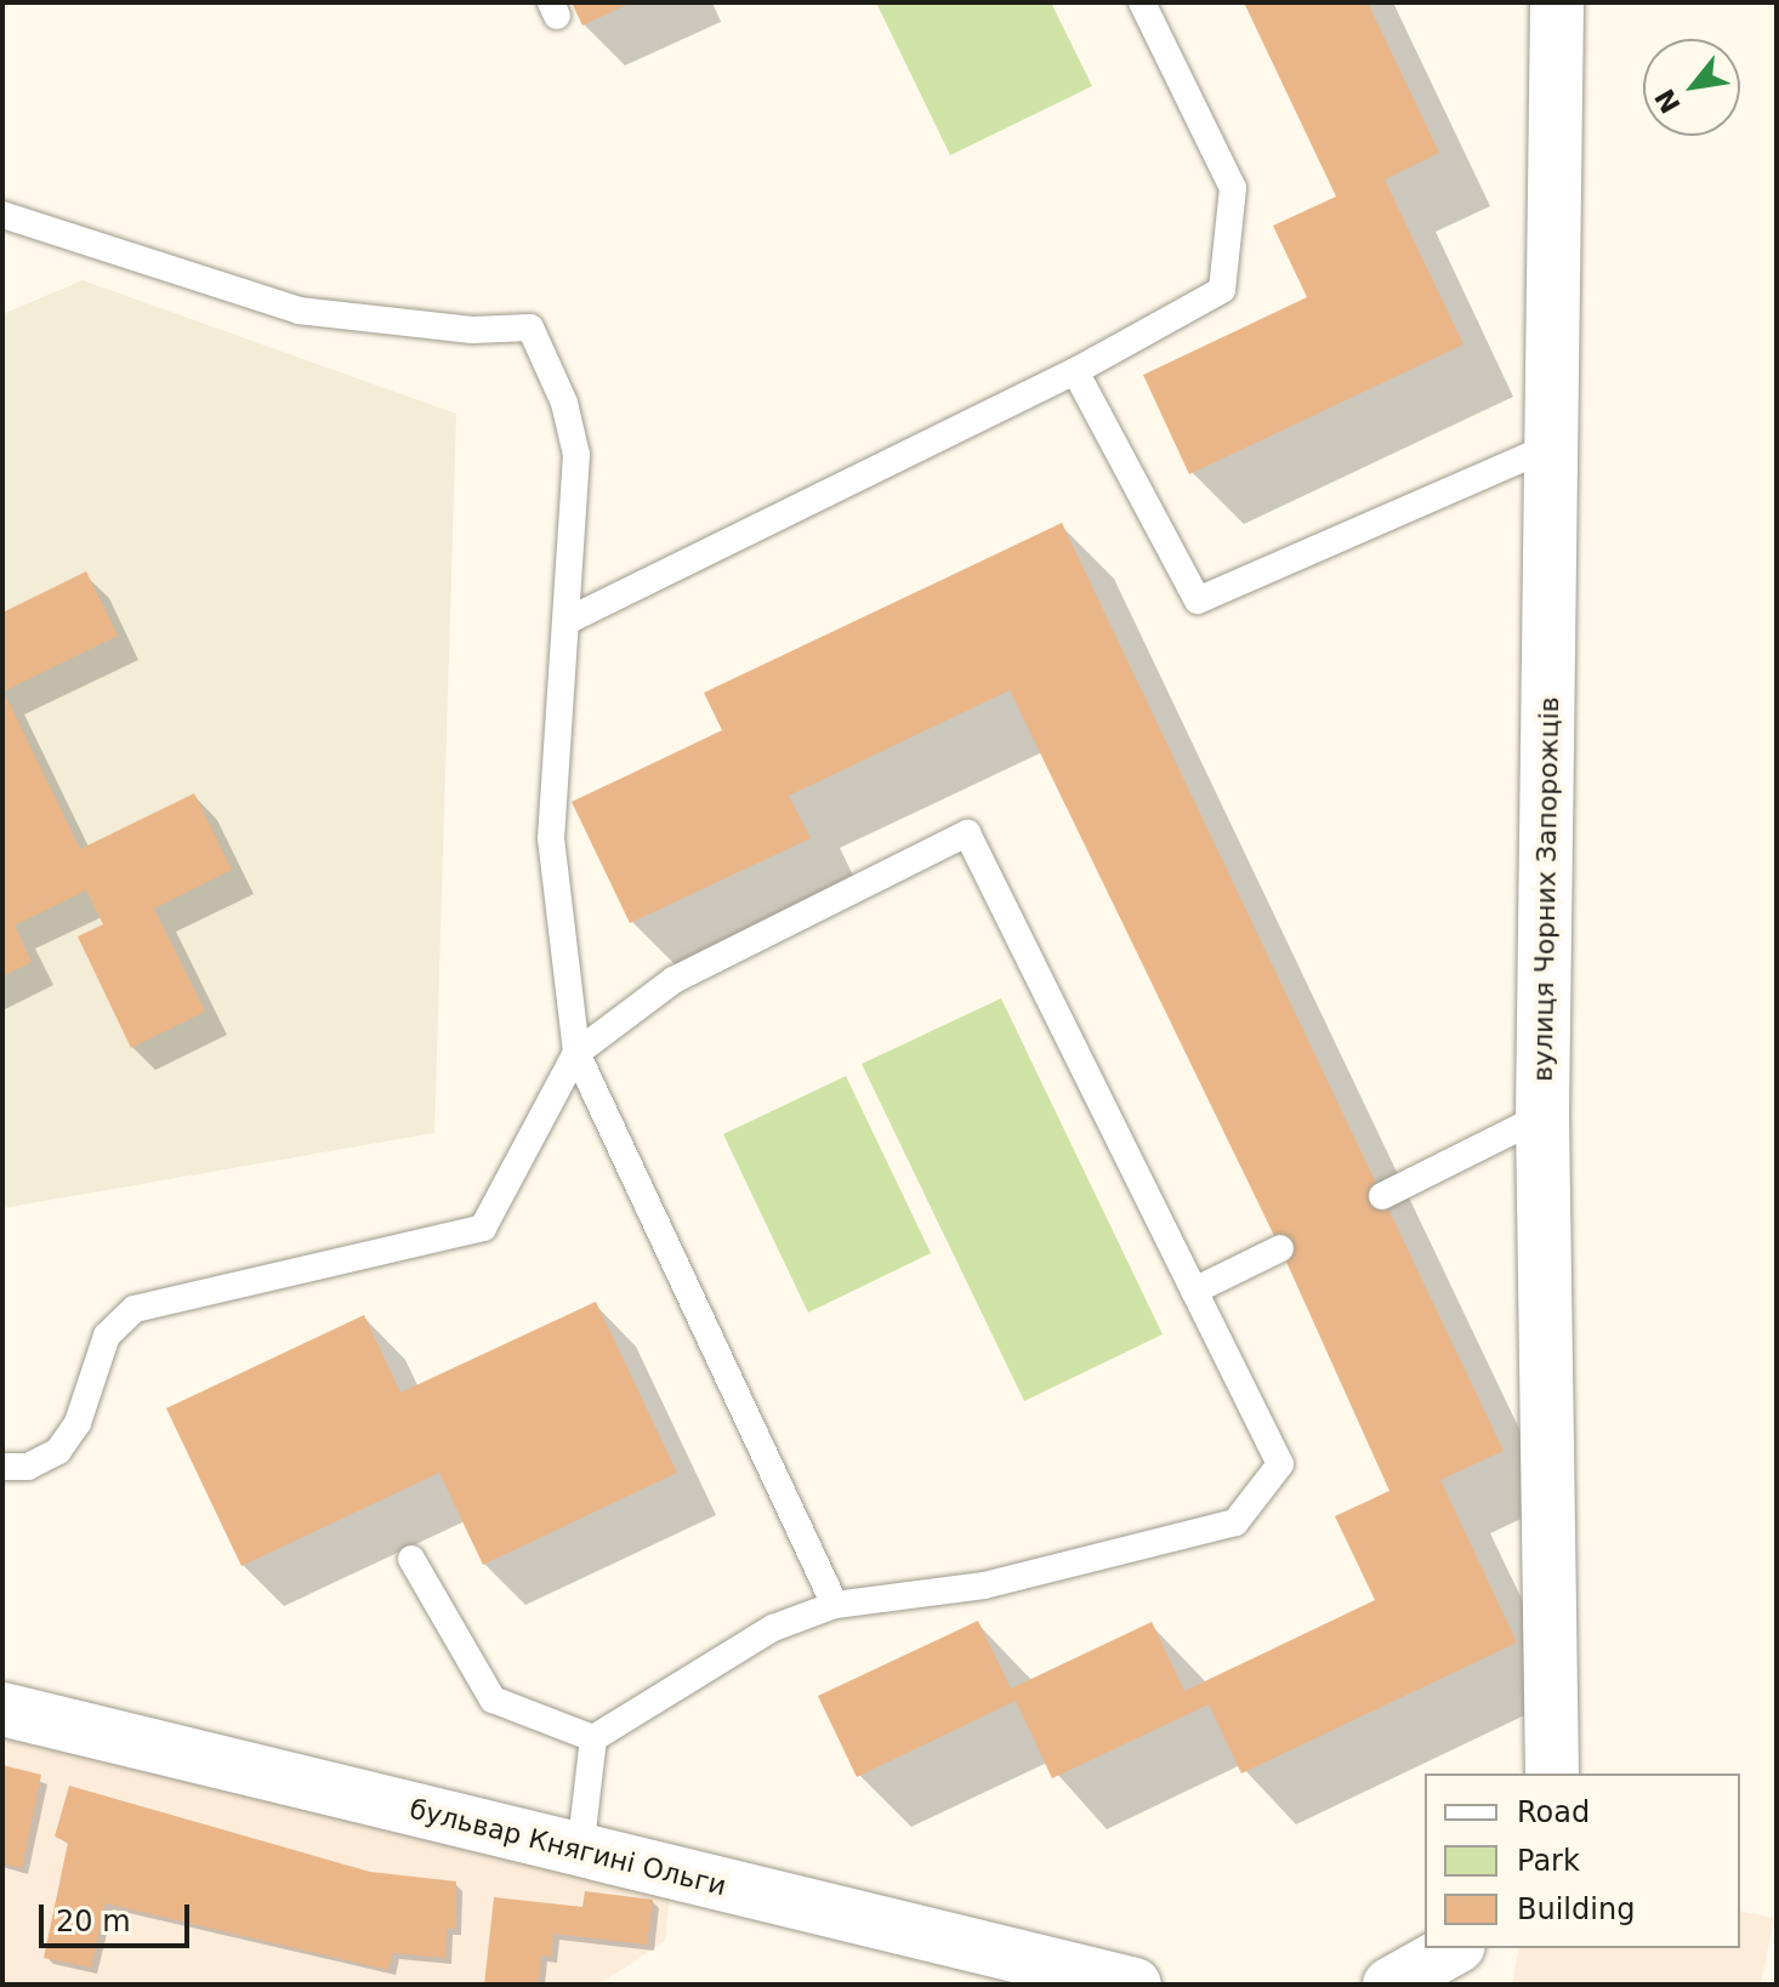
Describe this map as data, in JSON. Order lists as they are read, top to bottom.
{
  "streets": {
    "street": ["вулиця Чорних Запорожців", "бульвар Княгині Ольги"]
  },
  "legend": ["Road", "Park", "Building"],
  "scale_bar": "20 m",
  "north": "bottom left"
}
